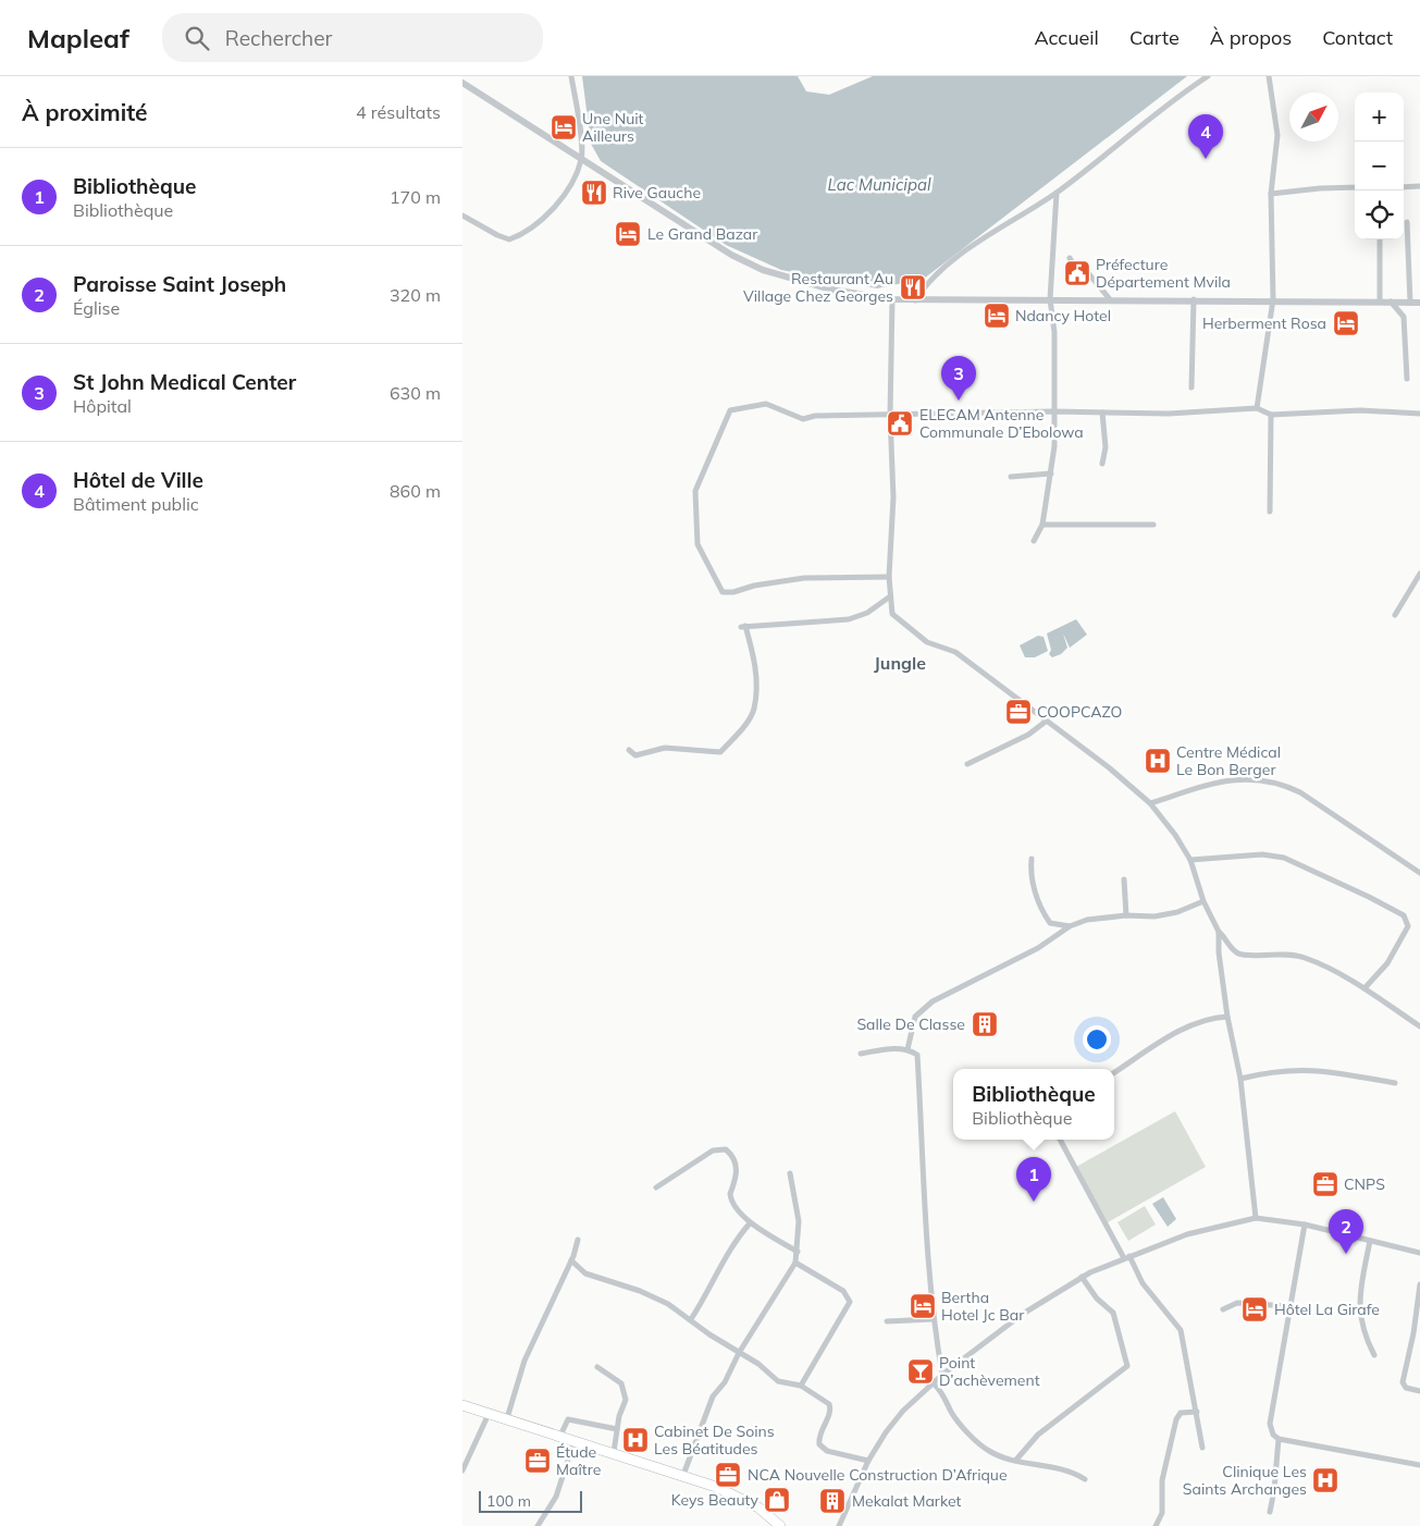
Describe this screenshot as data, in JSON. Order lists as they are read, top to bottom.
{
  "districts": ["Jungle"],
  "water": ["Lac Municipal"],
  "places": {
    "hotel": [
      "Une Nuit Ailleurs",
      "Le Grand Bazar",
      "Ndancy Hotel",
      "Herberment Rosa",
      "Bertha Hotel Jc Bar",
      "Hôtel La Girafe"
    ],
    "restaurant": ["Rive Gauche", "Restaurant Au Village Chez Georges"],
    "public building": ["Préfecture Département Mvila", "ELECAM Antenne Communale D’Ebolowa"],
    "office": [
      "COOPCAZO",
      "CNPS",
      "Étude Maître",
      "NCA Nouvelle Construction D’Afrique"
    ],
    "hospital": ["Centre Médical Le Bon Berger", "Cabinet De Soins Les Béatitudes", "Clinique Les Saints Archanges"],
    "building": ["Salle De Classe", "Mekalat Market"],
    "bar": ["Point D’achèvement"],
    "shop": ["Keys Beauty"]
  },
  "scale_bar": "100 m",
  "north": "top right",
  "page": {
    "header": "Mapleaf",
    "search": "Rechercher",
    "nav": [
      "Accueil",
      "Carte",
      "À propos",
      "Contact"
    ],
    "heading": ["À proximité", "4 résultats"],
    "map_buttons": ["+", "−"],
    "pins": [
      "4",
      "3",
      "1",
      "2"
    ],
    "list": [
      {
        "mark": "1",
        "name": "Bibliothèque",
        "note": "Bibliothèque",
        "value": "170 m"
      },
      {
        "mark": "2",
        "name": "Paroisse Saint Joseph",
        "note": "Église",
        "value": "320 m"
      },
      {
        "mark": "3",
        "name": "St John Medical Center",
        "note": "Hôpital",
        "value": "630 m"
      },
      {
        "mark": "4",
        "name": "Hôtel de Ville",
        "note": "Bâtiment public",
        "value": "860 m"
      }
    ],
    "popup": ["Bibliothèque", "Bibliothèque"],
    "scale": "100 m"
  }
}
